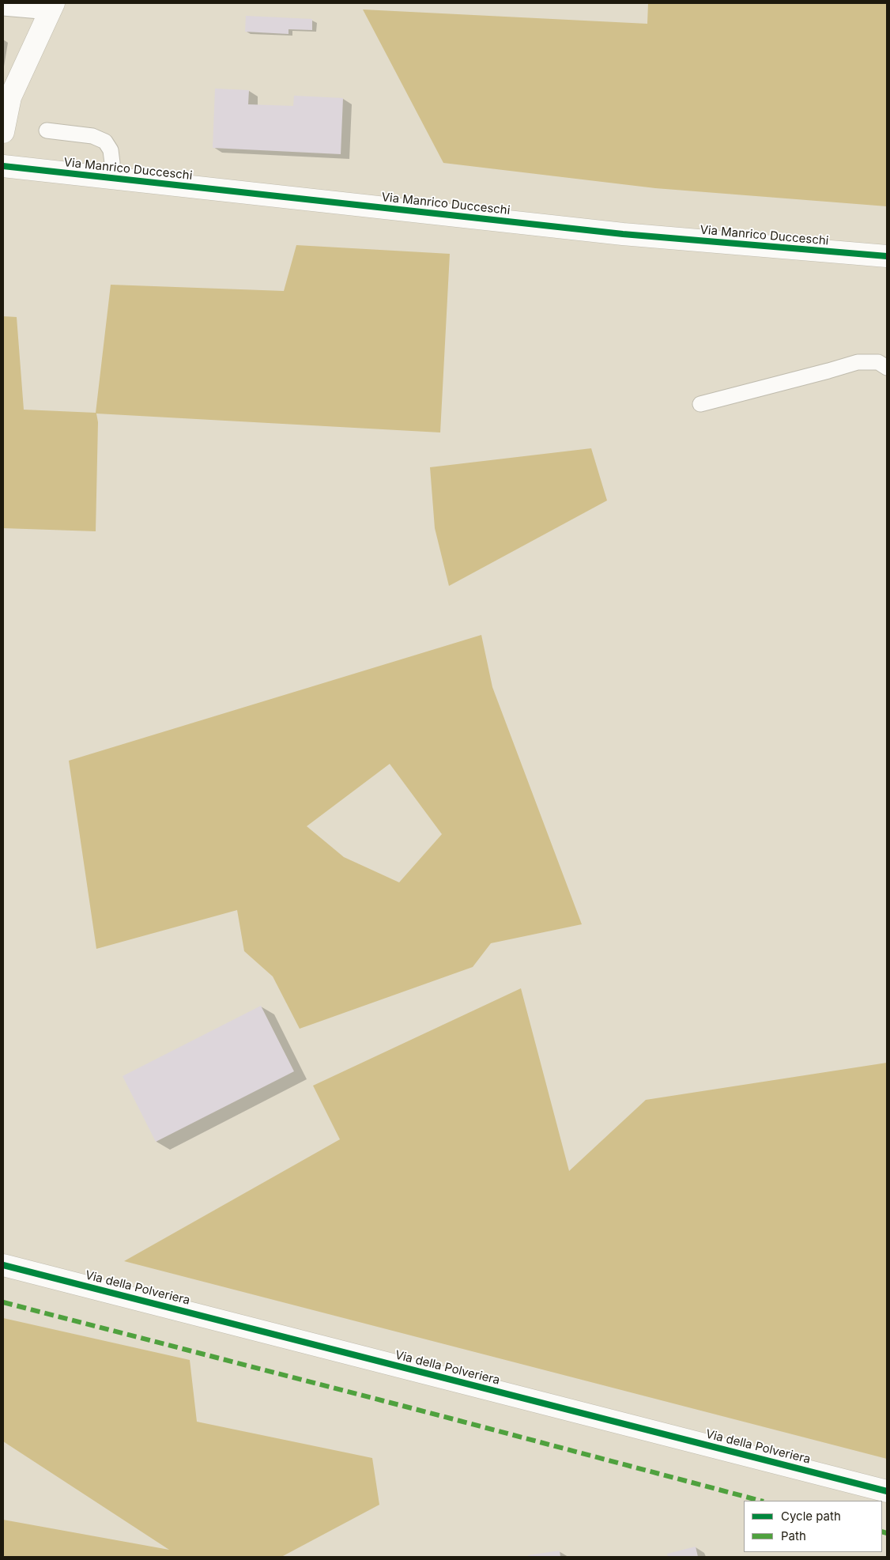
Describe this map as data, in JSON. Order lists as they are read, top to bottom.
{
  "streets": {
    "street": ["Via Manrico Ducceschi", "Via della Polveriera"]
  },
  "legend": ["Cycle path", "Path"]
}
